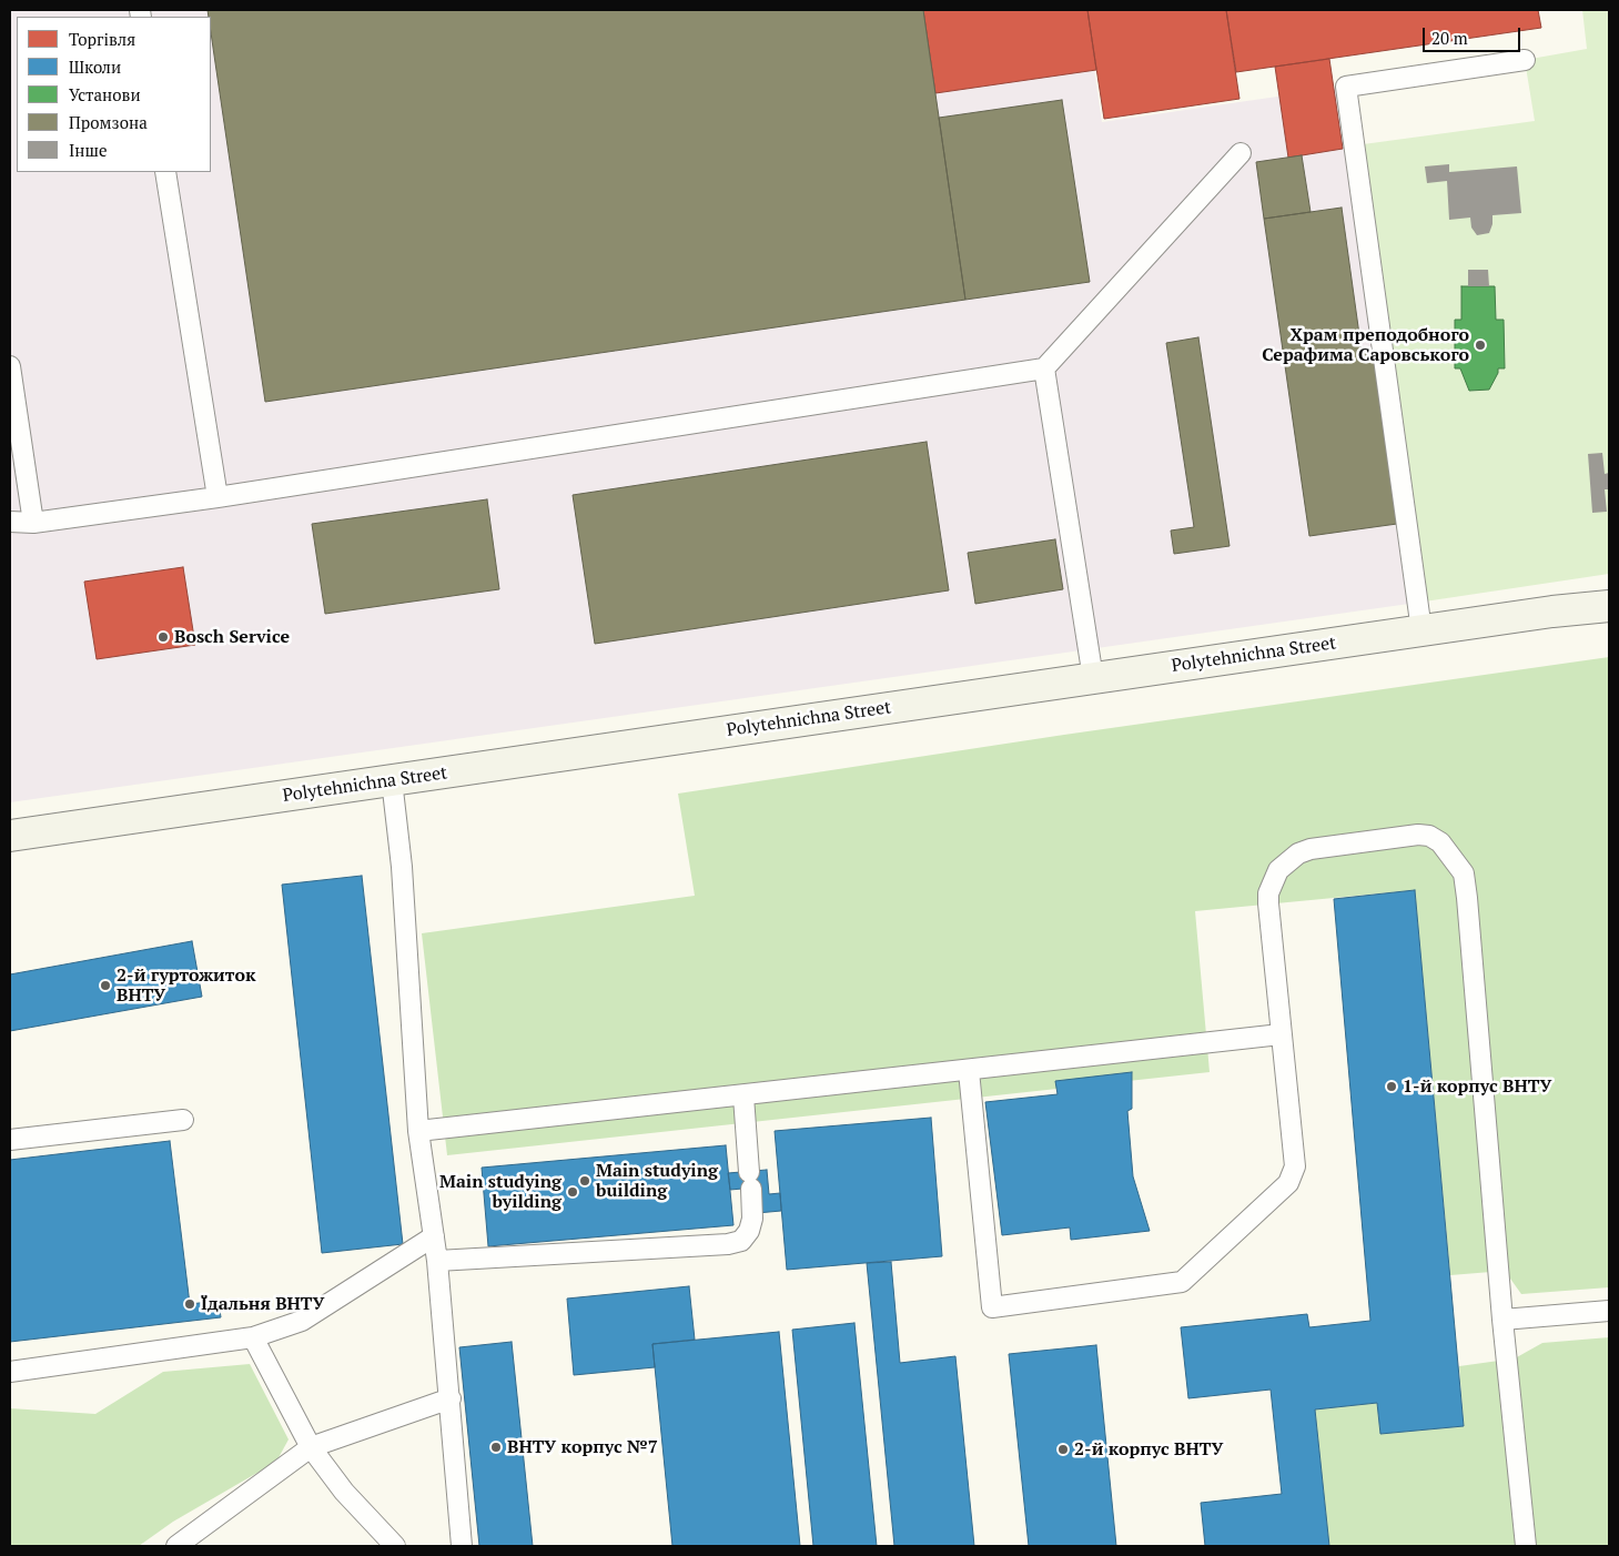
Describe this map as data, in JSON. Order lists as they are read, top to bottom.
{
  "streets": {
    "street": ["Polytehnichna Street"]
  },
  "places": [
    "Храм преподобного Серафима Саровського",
    "Bosch Service",
    "2-й гуртожиток ВНТУ",
    "1-й корпус ВНТУ",
    "Main studying building",
    "Main studying byilding",
    "Їдальня ВНТУ",
    "ВНТУ корпус №7",
    "2-й корпус ВНТУ"
  ],
  "legend": [
    "Торгівля",
    "Школи",
    "Установи",
    "Промзона",
    "Інше"
  ],
  "scale_bar": "20 m"
}
